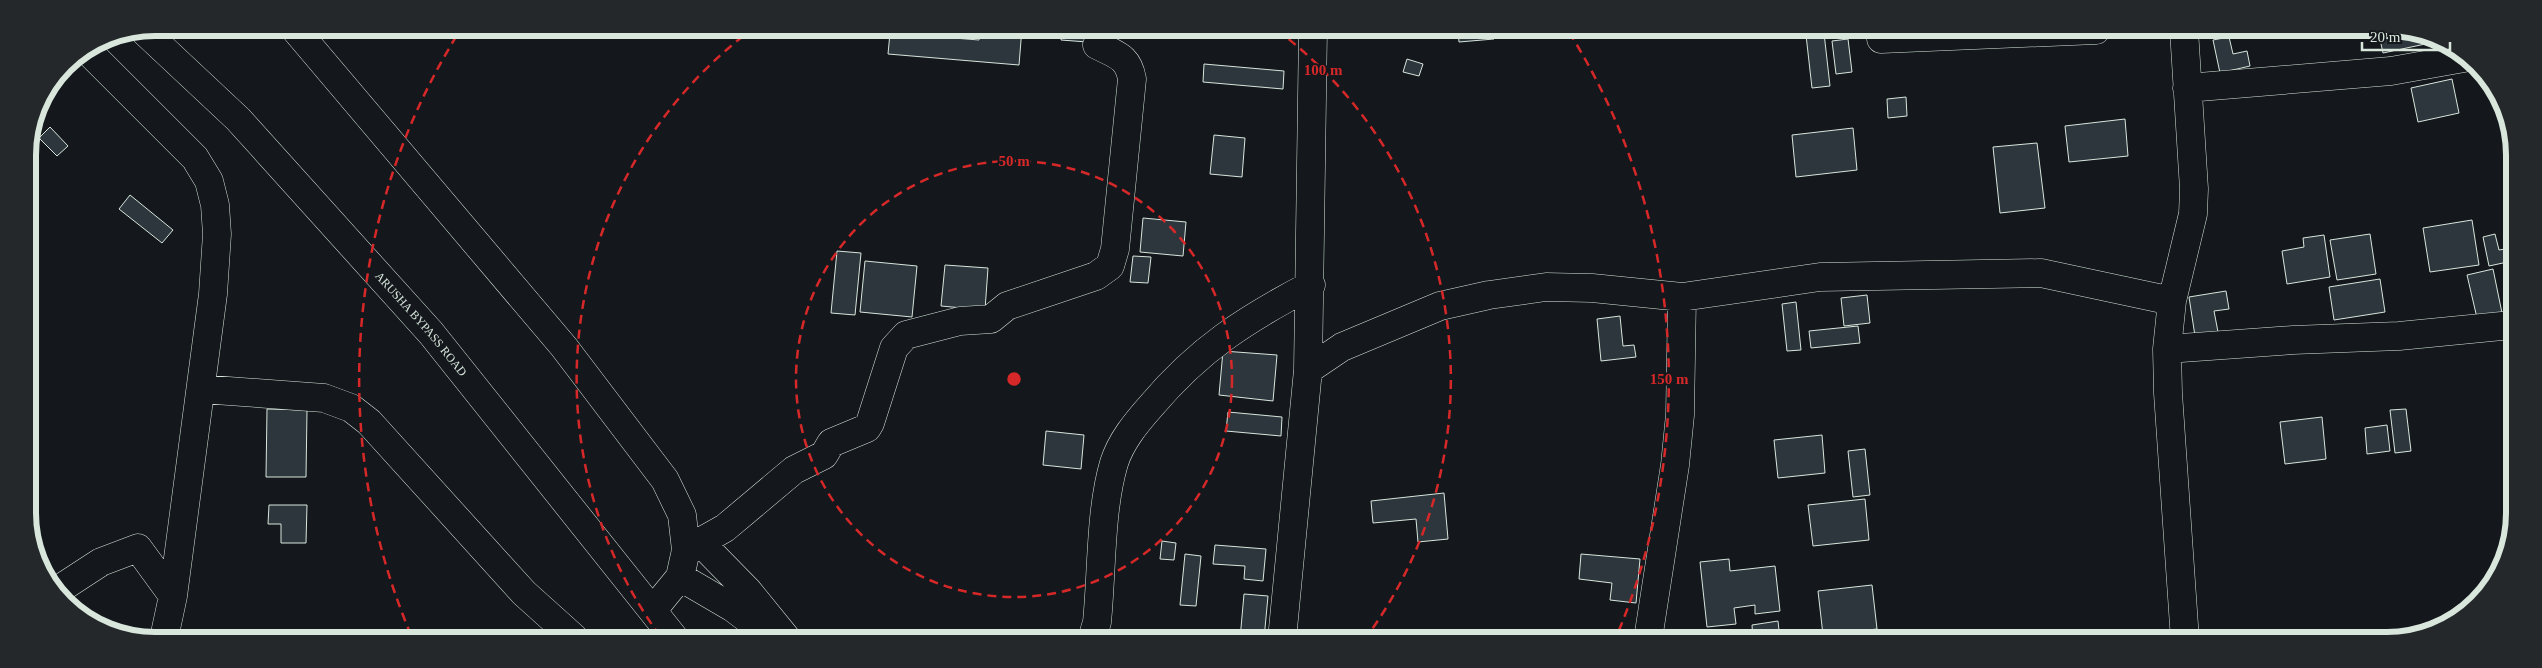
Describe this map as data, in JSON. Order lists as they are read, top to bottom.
{
  "streets": {
    "street": ["ARUSHA BYPASS ROAD"]
  },
  "scale_bar": "20 m",
  "rings": ["100 m", "50 m", "150 m"]
}
